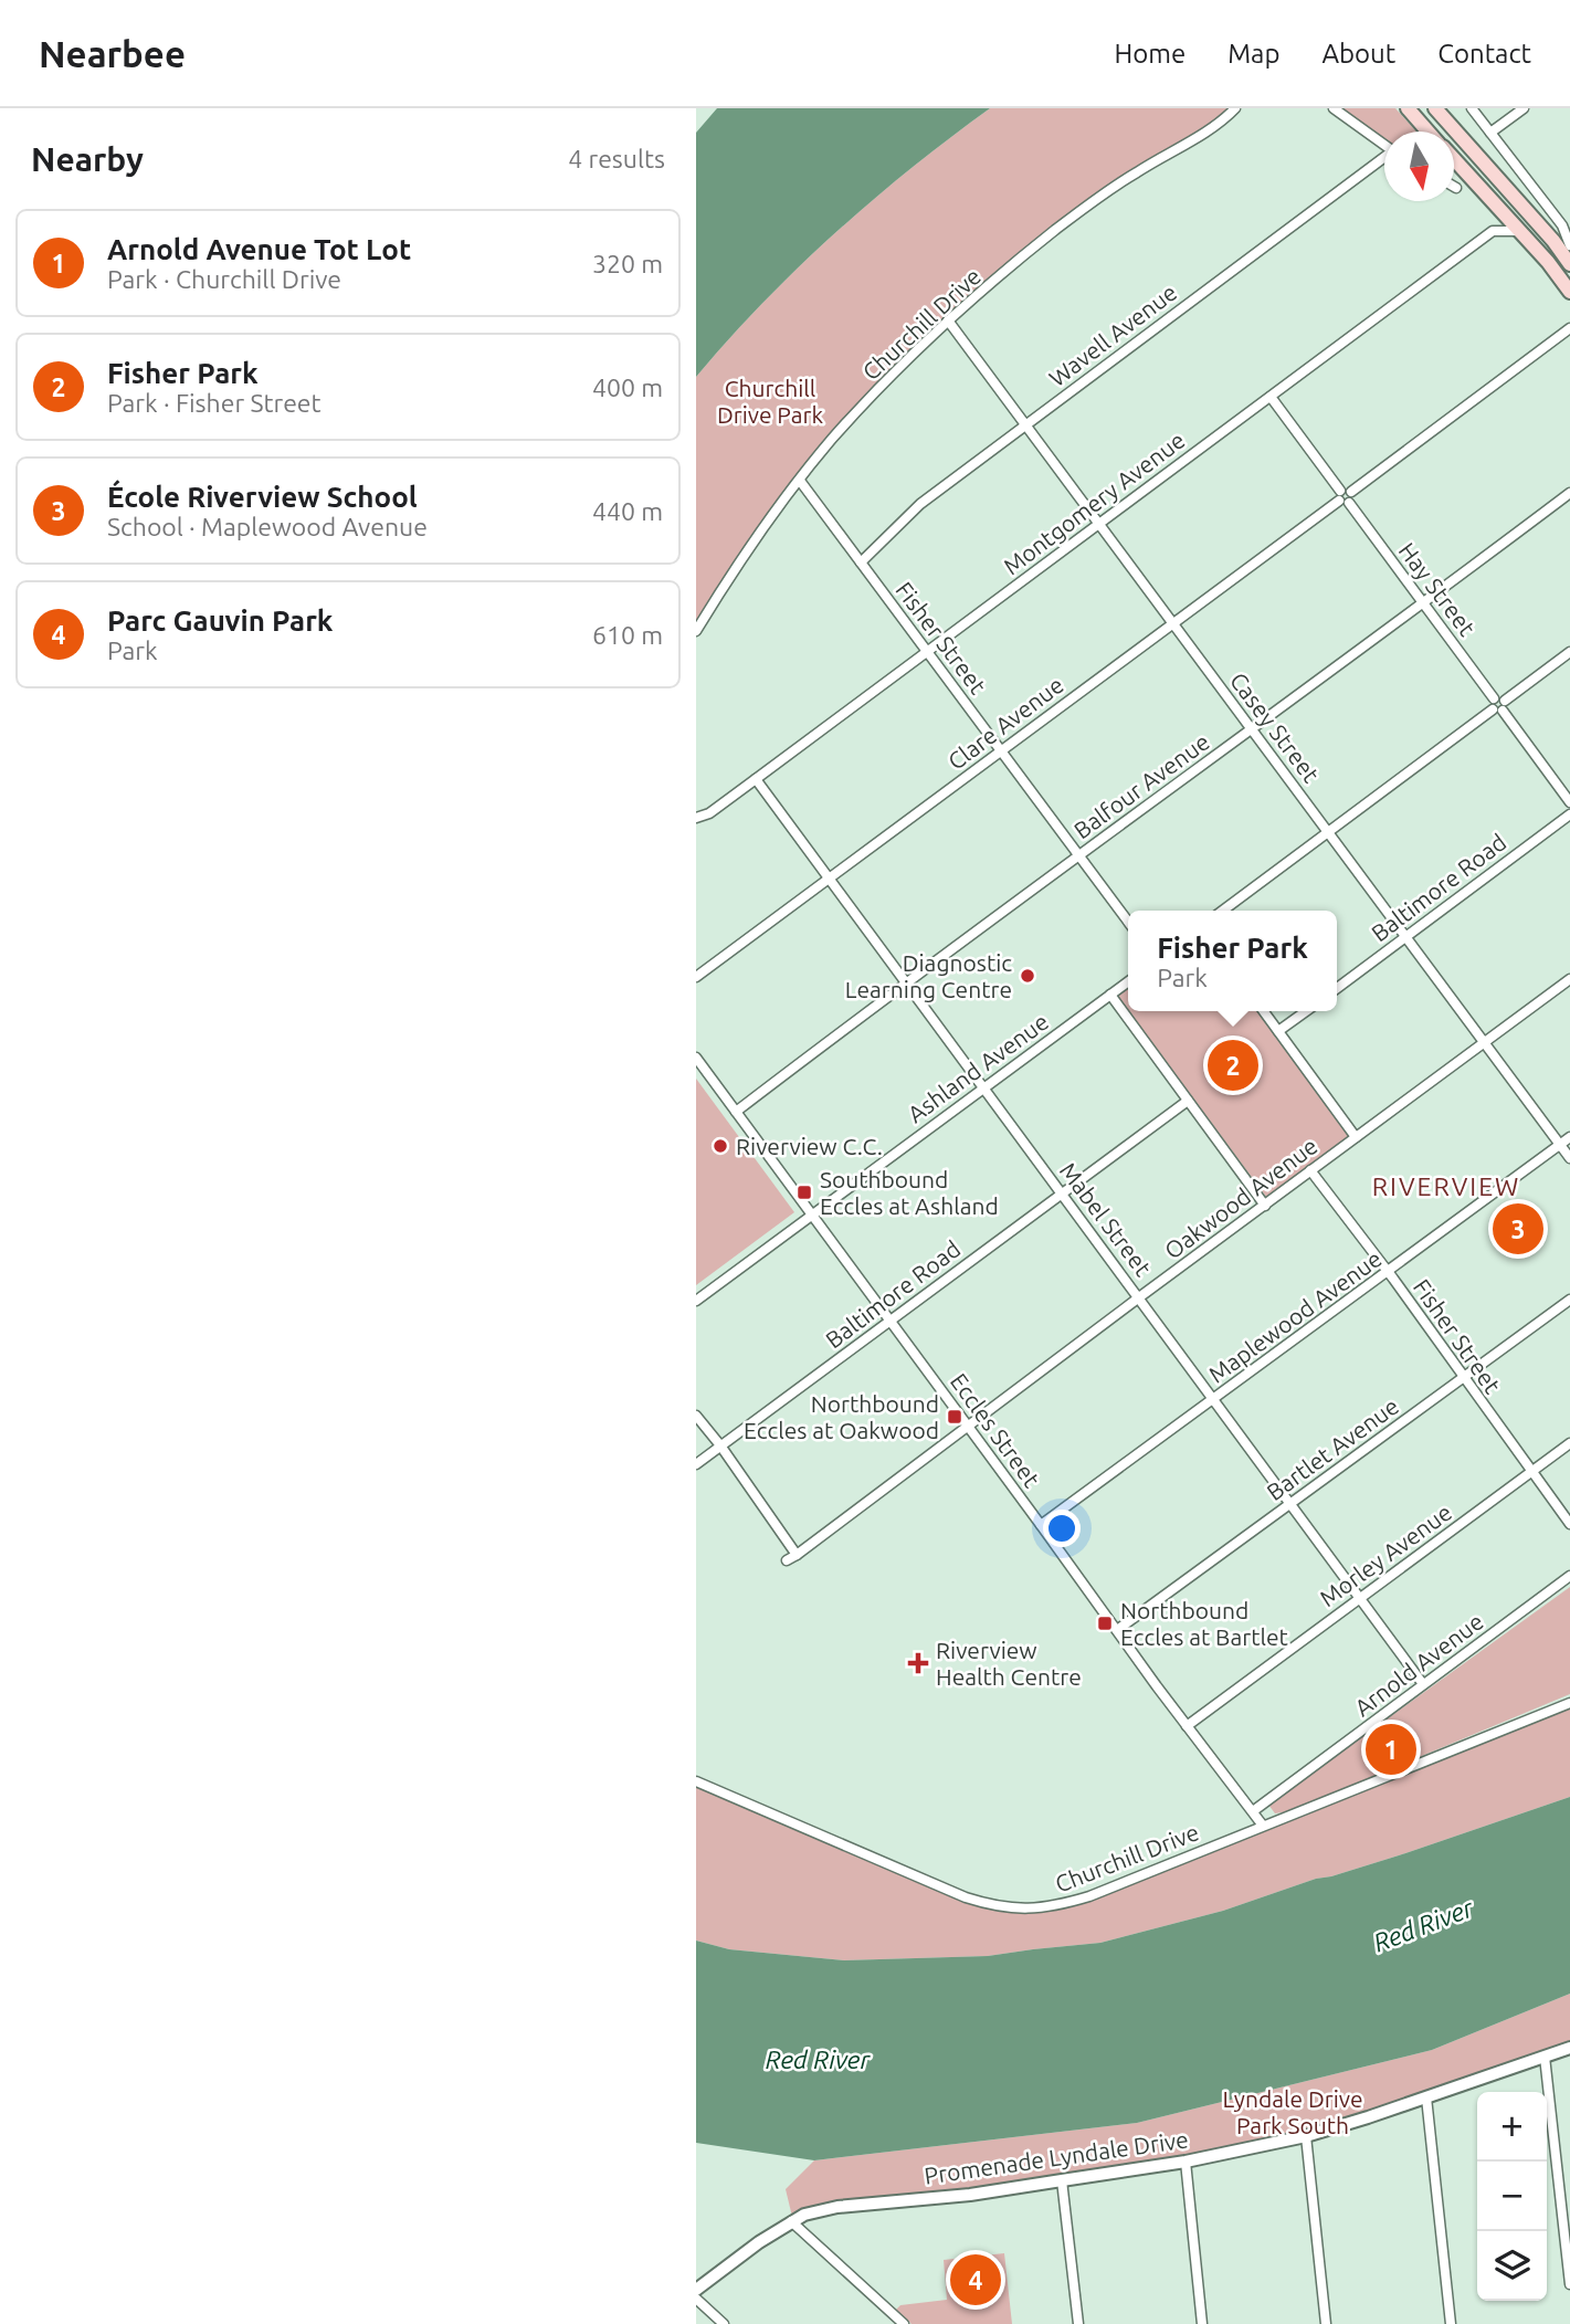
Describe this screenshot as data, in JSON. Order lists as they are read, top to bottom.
{
  "streets": {
    "street": [
      "Churchill Drive",
      "Wavell Avenue",
      "Montgomery Avenue",
      "Hay Street",
      "Fisher Street",
      "Clare Avenue",
      "Casey Street",
      "Balfour Avenue",
      "Baltimore Road",
      "Ashland Avenue",
      "Oakwood Avenue",
      "Mabel Street",
      "Maplewood Avenue",
      "Eccles Street",
      "Bartlet Avenue",
      "Morley Avenue",
      "Arnold Avenue",
      "Promenade Lyndale Drive"
    ]
  },
  "crossings": [
    ["Churchill Drive", "Fisher Street"],
    ["Churchill Drive", "Casey Street"],
    ["Churchill Drive", "Eccles Street"],
    ["Wavell Avenue", "Fisher Street"],
    ["Wavell Avenue", "Casey Street"],
    ["Montgomery Avenue", "Hay Street"],
    ["Montgomery Avenue", "Fisher Street"],
    ["Montgomery Avenue", "Casey Street"],
    ["Montgomery Avenue", "Mabel Street"],
    ["Hay Street", "Clare Avenue"],
    ["Hay Street", "Balfour Avenue"],
    ["Fisher Street", "Clare Avenue"],
    ["Fisher Street", "Balfour Avenue"],
    ["Fisher Street", "Oakwood Avenue"],
    ["Fisher Street", "Maplewood Avenue"],
    ["Fisher Street", "Bartlet Avenue"],
    ["Fisher Street", "Morley Avenue"],
    ["Clare Avenue", "Casey Street"],
    ["Clare Avenue", "Mabel Street"],
    ["Casey Street", "Balfour Avenue"],
    ["Casey Street", "Baltimore Road"],
    ["Casey Street", "Oakwood Avenue"],
    ["Casey Street", "Maplewood Avenue"],
    ["Balfour Avenue", "Mabel Street"],
    ["Balfour Avenue", "Eccles Street"],
    ["Baltimore Road", "Oakwood Avenue"],
    ["Baltimore Road", "Mabel Street"],
    ["Baltimore Road", "Eccles Street"],
    ["Ashland Avenue", "Mabel Street"],
    ["Ashland Avenue", "Eccles Street"],
    ["Oakwood Avenue", "Mabel Street"],
    ["Oakwood Avenue", "Eccles Street"],
    ["Mabel Street", "Maplewood Avenue"],
    ["Mabel Street", "Bartlet Avenue"],
    ["Mabel Street", "Morley Avenue"],
    ["Mabel Street", "Arnold Avenue"],
    ["Maplewood Avenue", "Eccles Street"],
    ["Eccles Street", "Bartlet Avenue"],
    ["Eccles Street", "Morley Avenue"],
    ["Eccles Street", "Arnold Avenue"]
  ],
  "districts": ["RIVERVIEW"],
  "water": ["Red River"],
  "parks": ["Churchill Drive Park", "Lyndale Drive Park South"],
  "places": {
    "other": ["Diagnostic Learning Centre", "Riverview C.C."],
    "transit": ["Southbound Eccles at Ashland", "Northbound Eccles at Oakwood", "Northbound Eccles at Bartlet"],
    "health": ["Riverview Health Centre"]
  },
  "north": "bottom",
  "page": {
    "header": "Nearbee",
    "nav": [
      "Home",
      "Map",
      "About",
      "Contact"
    ],
    "heading": ["Nearby", "4 results"],
    "list": [
      {
        "mark": "1",
        "name": "Arnold Avenue Tot Lot",
        "note": "Park · Churchill Drive",
        "value": "320 m"
      },
      {
        "mark": "2",
        "name": "Fisher Park",
        "note": "Park · Fisher Street",
        "value": "400 m"
      },
      {
        "mark": "3",
        "name": "École Riverview School",
        "note": "School · Maplewood Avenue",
        "value": "440 m"
      },
      {
        "mark": "4",
        "name": "Parc Gauvin Park",
        "note": "Park",
        "value": "610 m"
      }
    ],
    "popup": ["Fisher Park", "Park"],
    "pins": [
      "2",
      "3",
      "1",
      "4"
    ],
    "map_buttons": ["+", "−"]
  }
}
